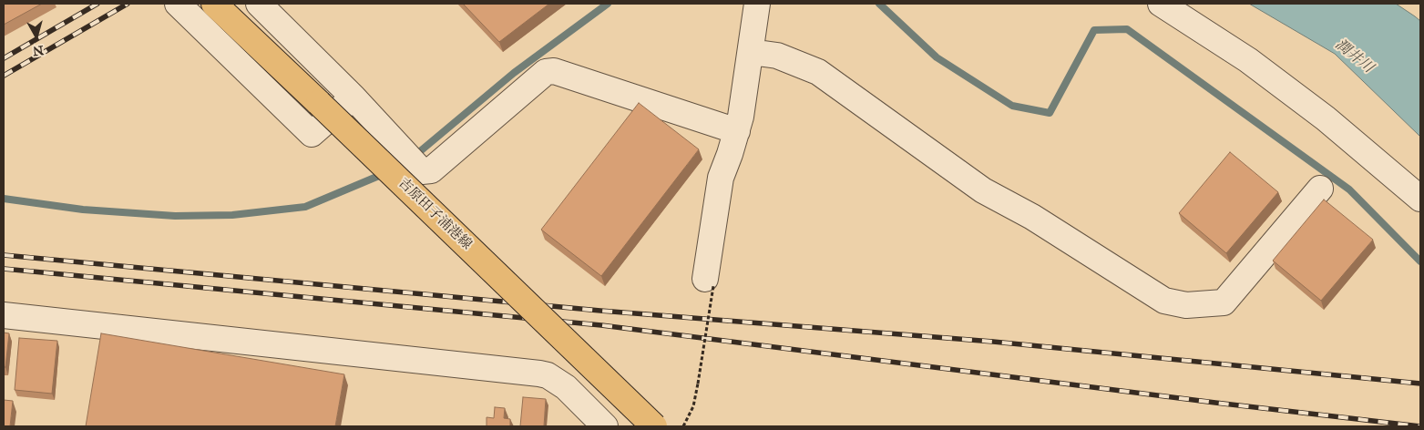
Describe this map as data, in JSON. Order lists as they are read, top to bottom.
{
  "streets": {
    "main road": ["吉原田子浦港線"]
  },
  "water": ["潤井川"],
  "north": "bottom"
}
